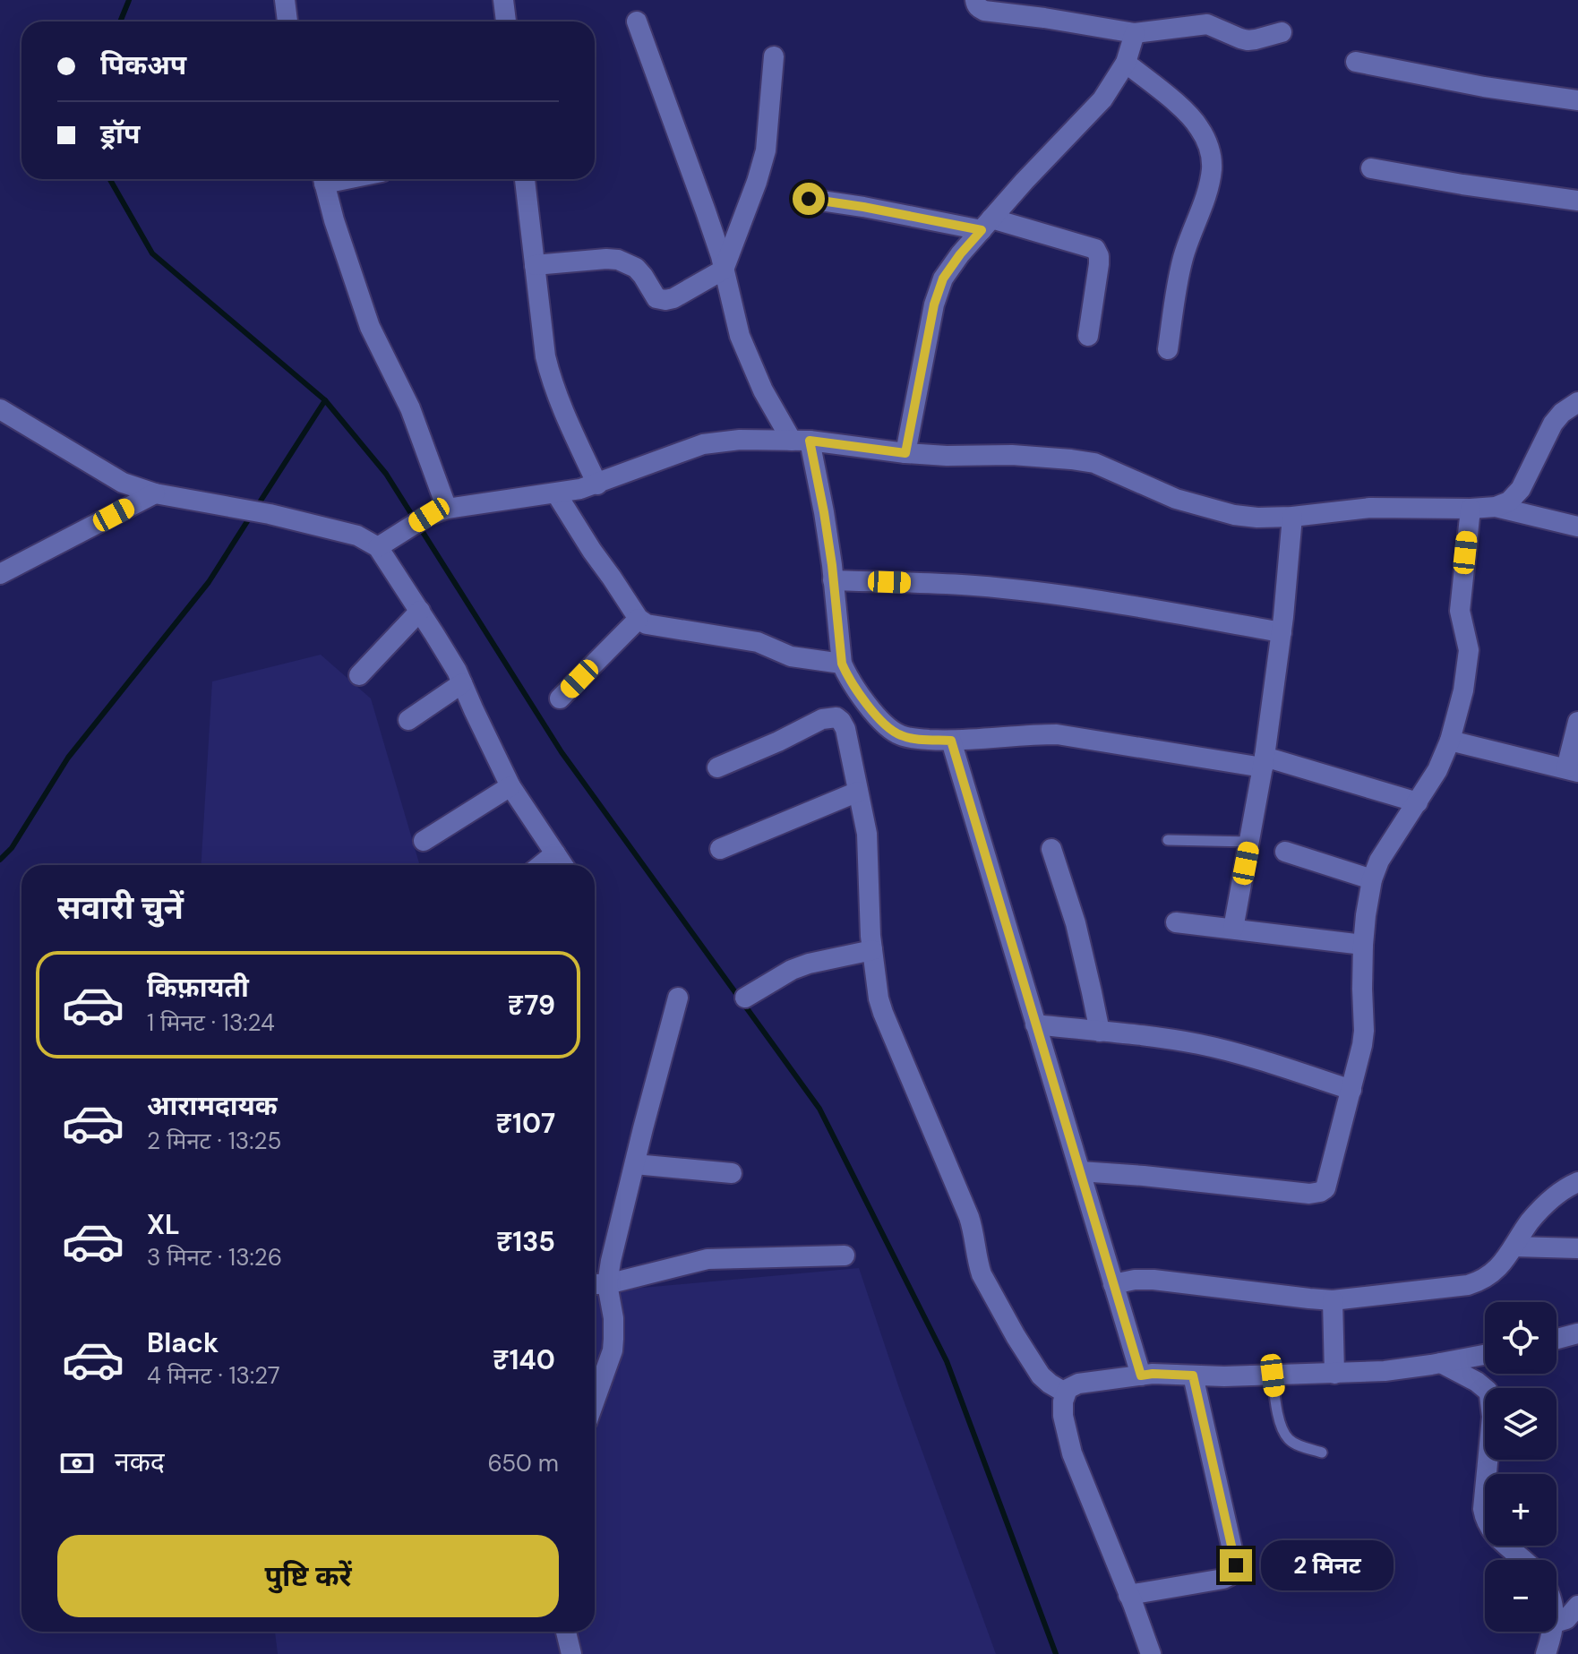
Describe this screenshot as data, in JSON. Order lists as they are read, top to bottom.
{
  "page": {
    "banner": ["पिकअप", "ड्रॉप"],
    "heading": "सवारी चुनें",
    "list": [
      {
        "name": "किफ़ायती",
        "note": "1 मिनट · 13:24",
        "value": "₹79"
      },
      {
        "name": "आरामदायक",
        "note": "2 मिनट · 13:25",
        "value": "₹107"
      },
      {
        "name": "XL",
        "note": "3 मिनट · 13:26",
        "value": "₹135"
      },
      {
        "name": "Black",
        "note": "4 मिनट · 13:27",
        "value": "₹140"
      }
    ],
    "map_buttons": ["+", "−"],
    "pay": ["नकद", "650 m"],
    "buttons": "पुष्टि करें",
    "bubble": "2 मिनट"
  }
}
